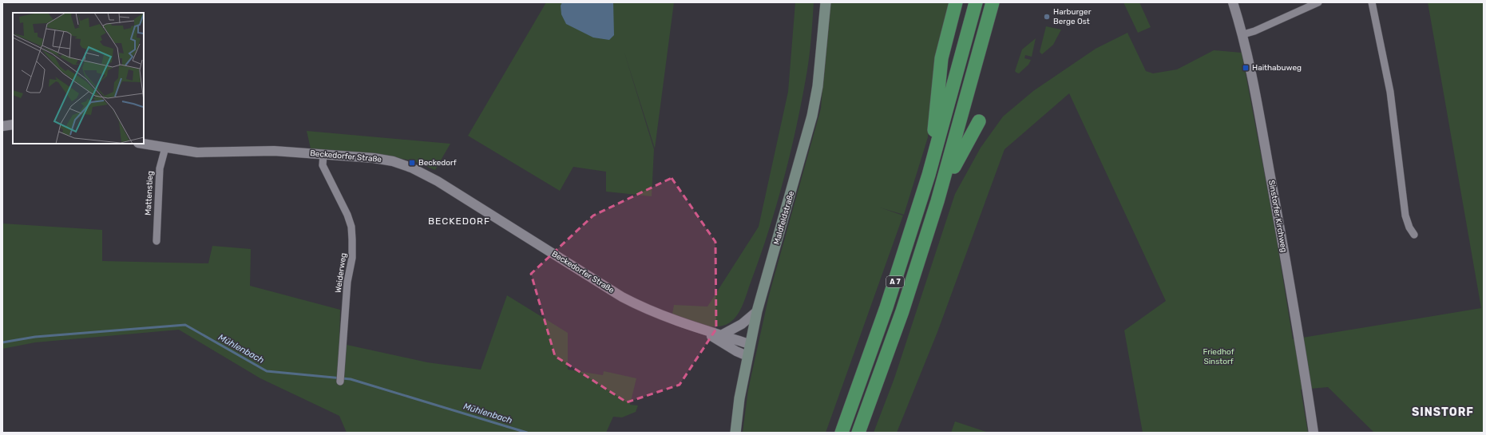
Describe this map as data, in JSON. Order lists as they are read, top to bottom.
{
  "streets": {
    "highway": ["A 7"],
    "main road": ["Maldfeldstraße"],
    "street": [
      "Beckedorfer Straße",
      "Mattenstieg",
      "Sinstorfer Kirchweg",
      "Weiderweg"
    ]
  },
  "crossings": [
    ["Beckedorfer Straße", "Mattenstieg"],
    ["Beckedorfer Straße", "Maldfeldstraße"],
    ["Beckedorfer Straße", "Weiderweg"]
  ],
  "districts": ["BECKEDORF", "SINSTORF"],
  "water": ["Mühlenbach"],
  "parks": ["Friedhof Sinstorf"],
  "places": {
    "other": ["Harburger Berge Ost"],
    "transit": ["Haithabuweg", "Beckedorf"]
  }
}
